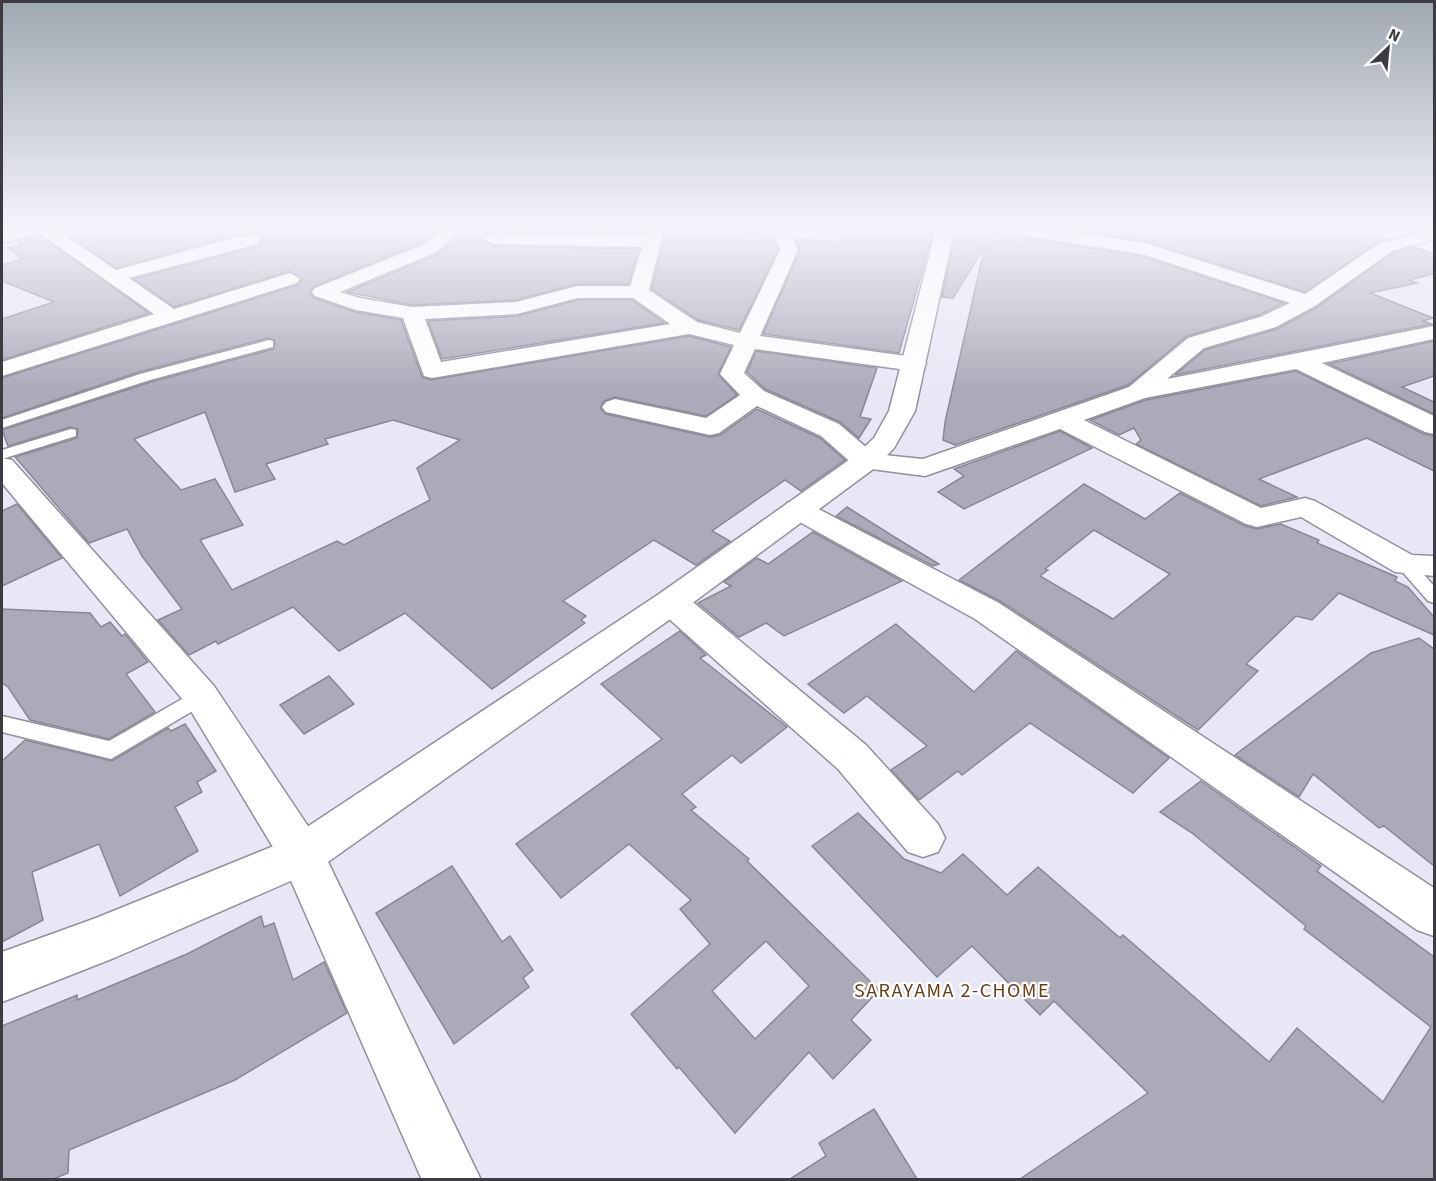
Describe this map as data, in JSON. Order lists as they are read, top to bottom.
{
  "districts": ["SARAYAMA 2-CHOME"],
  "north": "top right"
}
